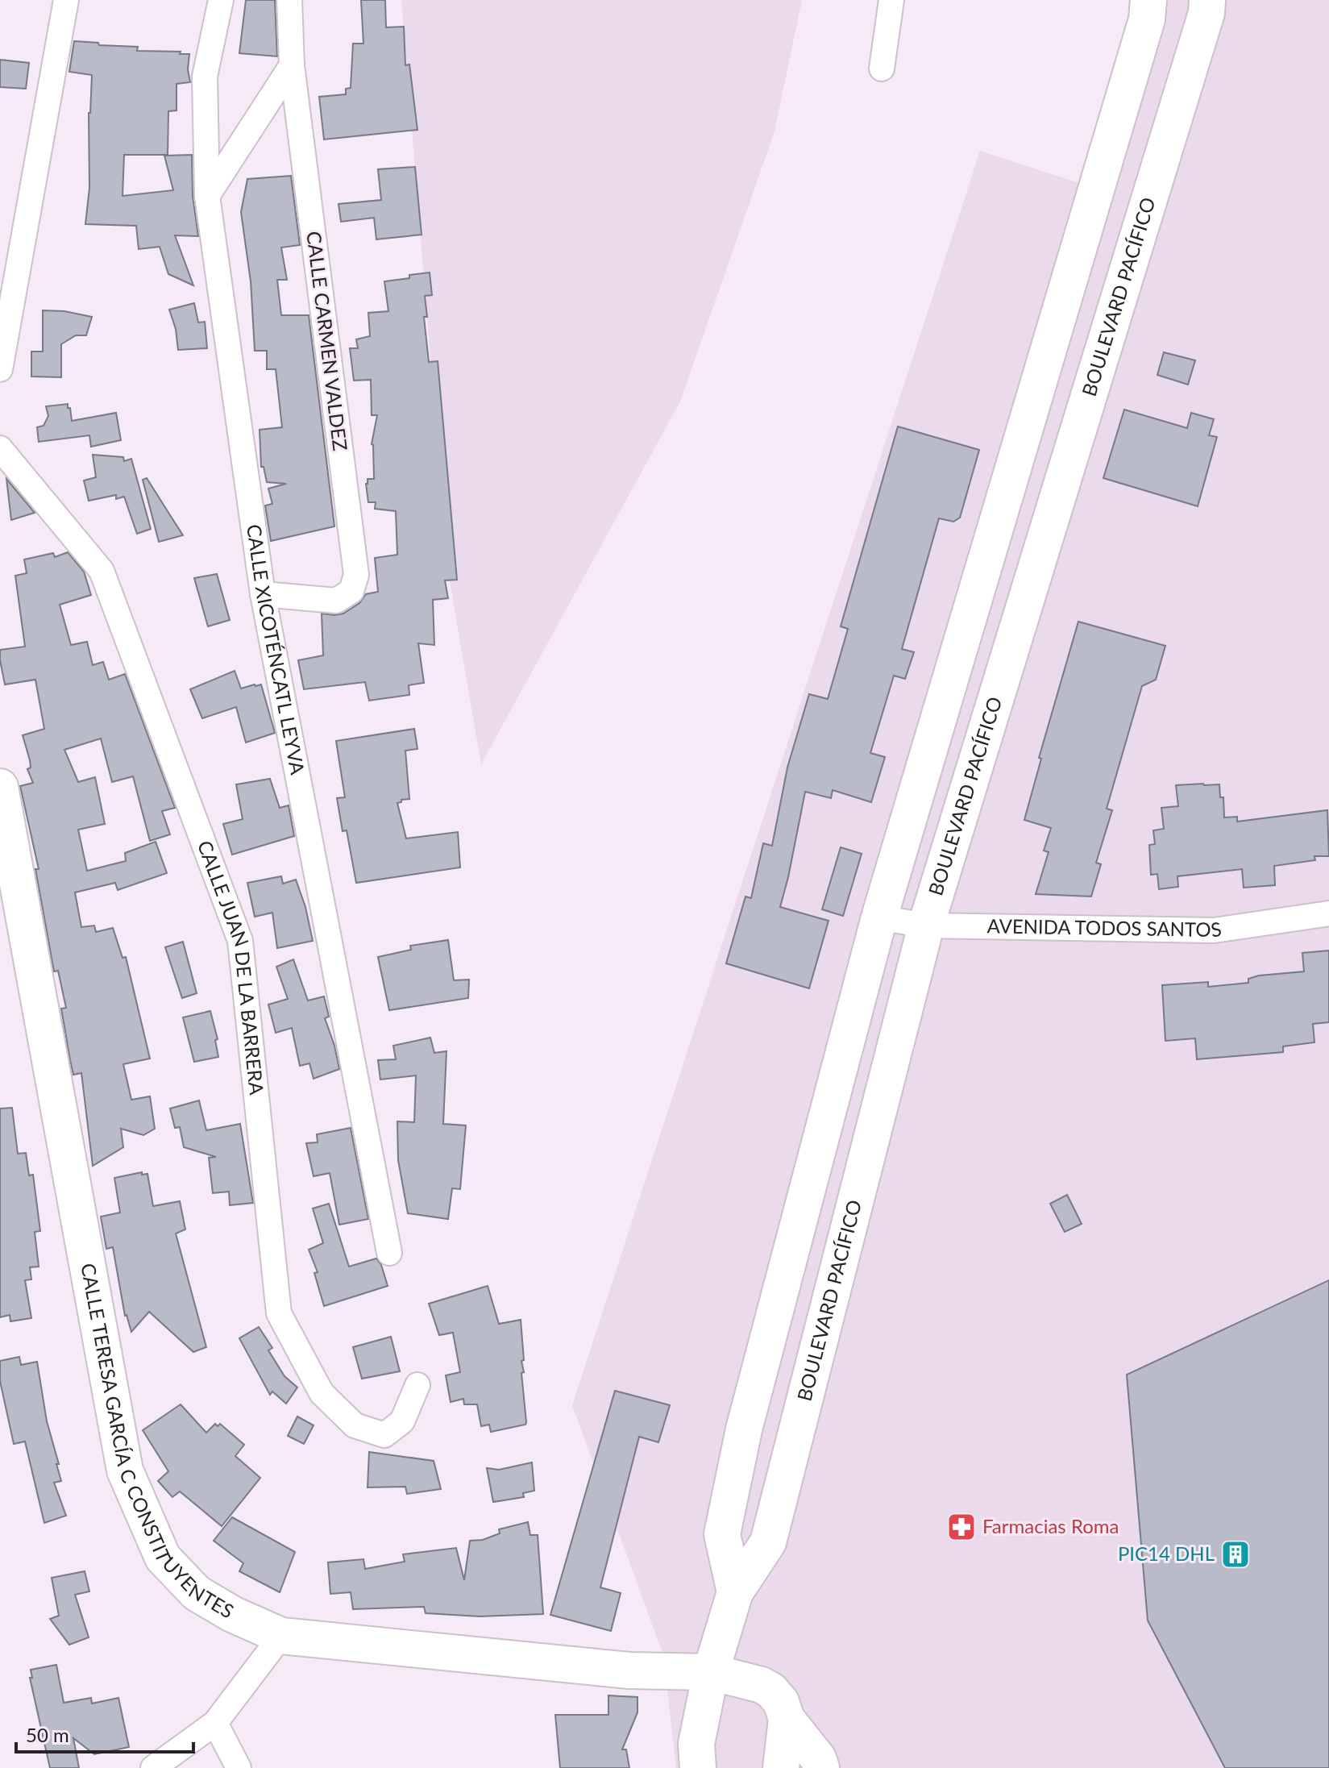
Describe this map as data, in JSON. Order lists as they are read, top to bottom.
{
  "streets": {
    "main road": ["BOULEVARD PACÍFICO", "CALLE TERESA GARCÍA C CONSTITUYENTES"],
    "street": [
      "CALLE CARMEN VALDEZ",
      "CALLE XICOTÉNCATL LEYVA",
      "AVENIDA TODOS SANTOS",
      "CALLE JUAN DE LA BARRERA"
    ]
  },
  "crossings": [
    ["BOULEVARD PACÍFICO", "AVENIDA TODOS SANTOS"],
    ["BOULEVARD PACÍFICO", "CALLE TERESA GARCÍA C CONSTITUYENTES"],
    ["CALLE CARMEN VALDEZ", "CALLE XICOTÉNCATL LEYVA"]
  ],
  "places": {
    "pharmacy": ["Farmacias Roma"],
    "building": ["PIC14 DHL"]
  },
  "scale_bar": "50 m"
}
